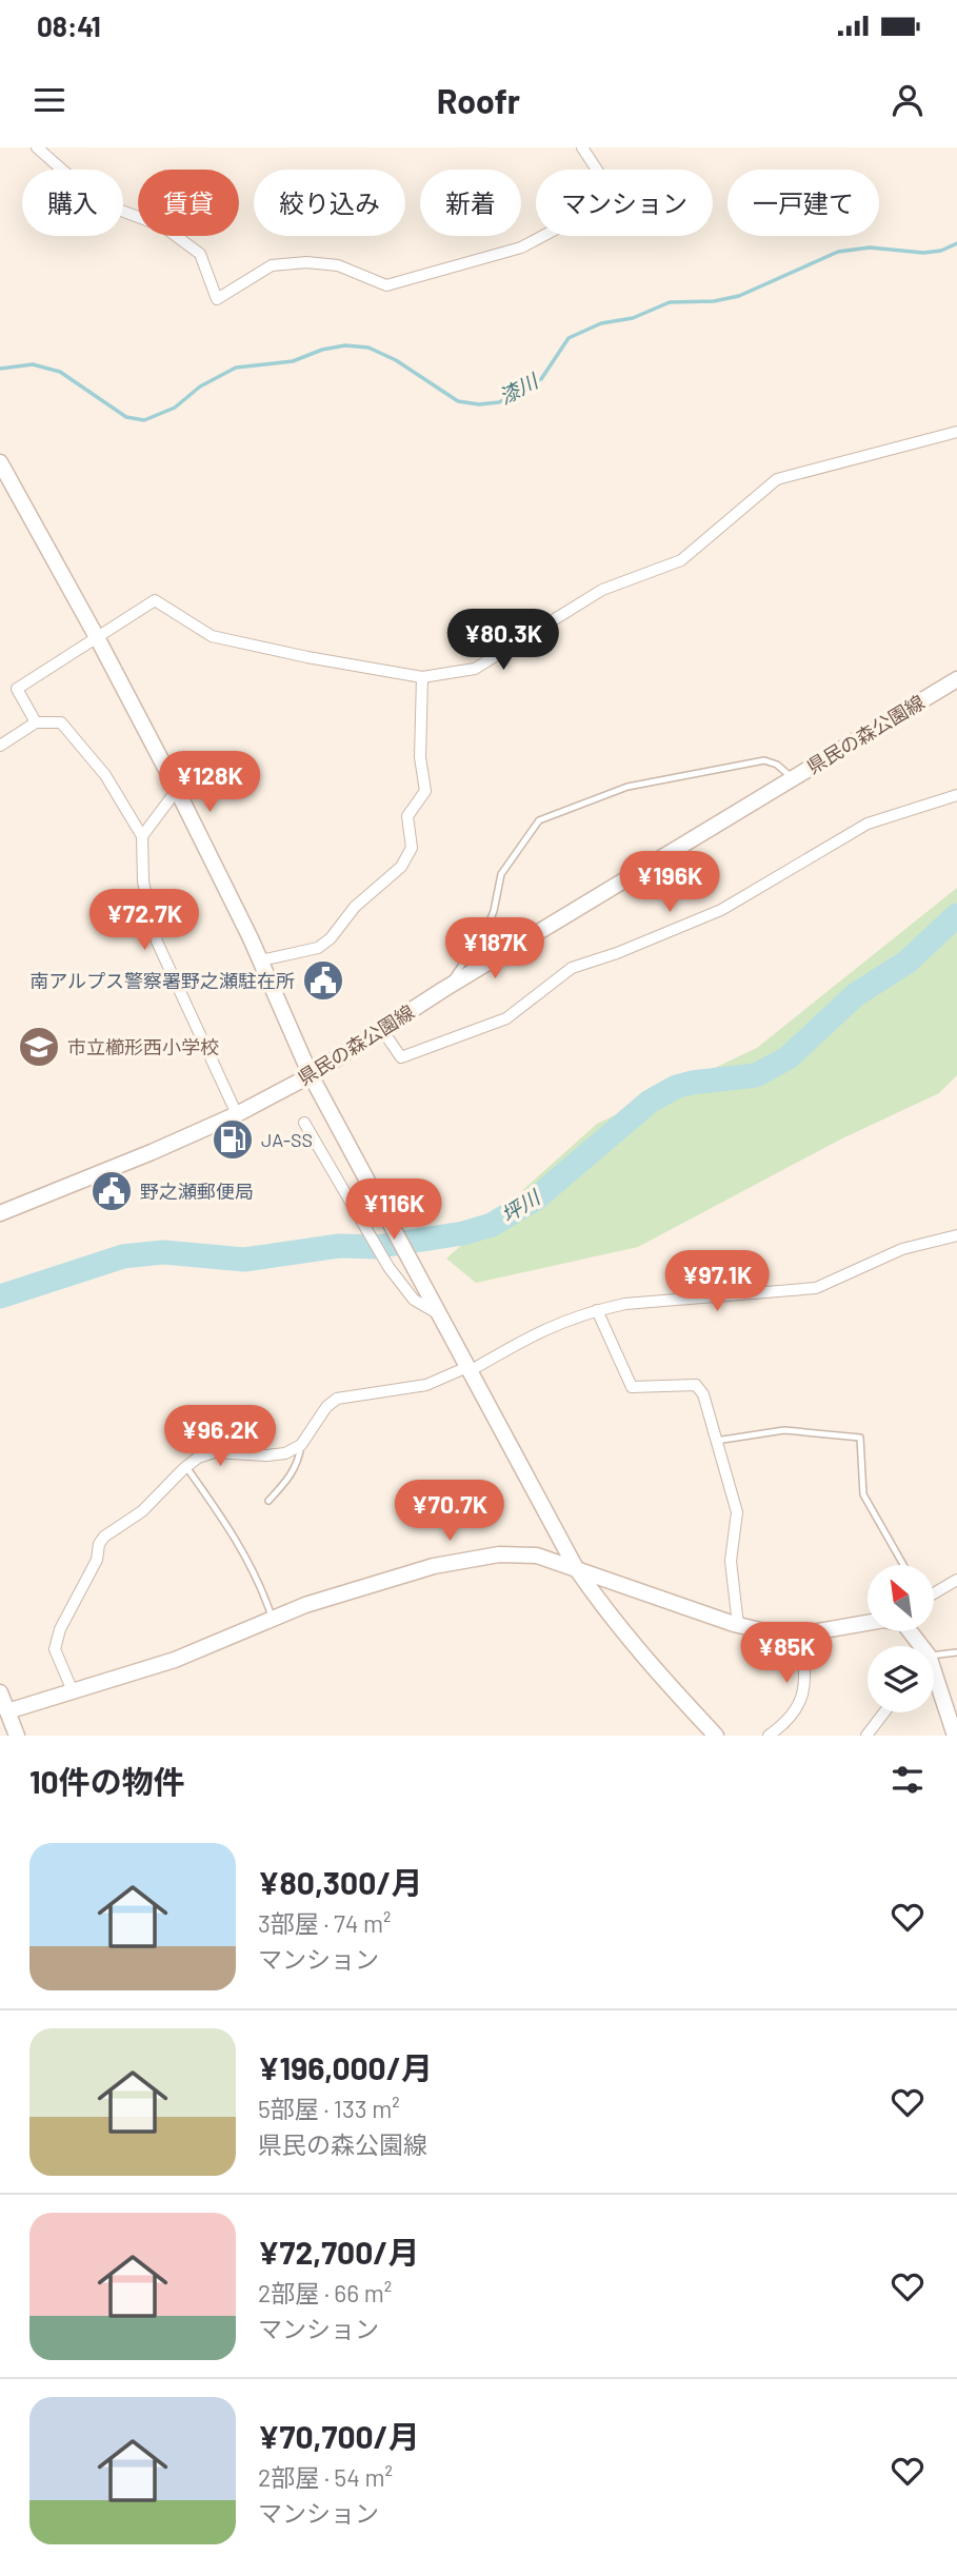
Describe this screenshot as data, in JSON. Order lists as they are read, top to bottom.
{
  "streets": {
    "street": ["県民の森公園線"]
  },
  "water": ["漆川", "坪川"],
  "places": {
    "public building": ["南アルプス警察署野之瀬駐在所", "野之瀬郵便局"],
    "school or university": ["市立櫛形西小学校"],
    "fuel station": ["JA-SS"]
  },
  "north": "top left",
  "page": {
    "status": "08:41",
    "header": "Roofr",
    "chip": [
      "購入",
      "賃貸",
      "絞り込み",
      "新着",
      "マンション",
      "一戸建て"
    ],
    "price": [
      "¥80.3K",
      "¥128K",
      "¥196K",
      "¥72.7K",
      "¥187K",
      "¥116K",
      "¥97.1K",
      "¥96.2K",
      "¥70.7K",
      "¥85K"
    ],
    "heading": "10件の物件",
    "list": [
      {
        "name": "¥80,300/月",
        "note": "3部屋 · 74 m² · マンション"
      },
      {
        "name": "¥196,000/月",
        "note": "5部屋 · 133 m² · 県民の森公園線"
      },
      {
        "name": "¥72,700/月",
        "note": "2部屋 · 66 m² · マンション"
      },
      {
        "name": "¥70,700/月",
        "note": "2部屋 · 54 m² · マンション"
      }
    ]
  }
}
